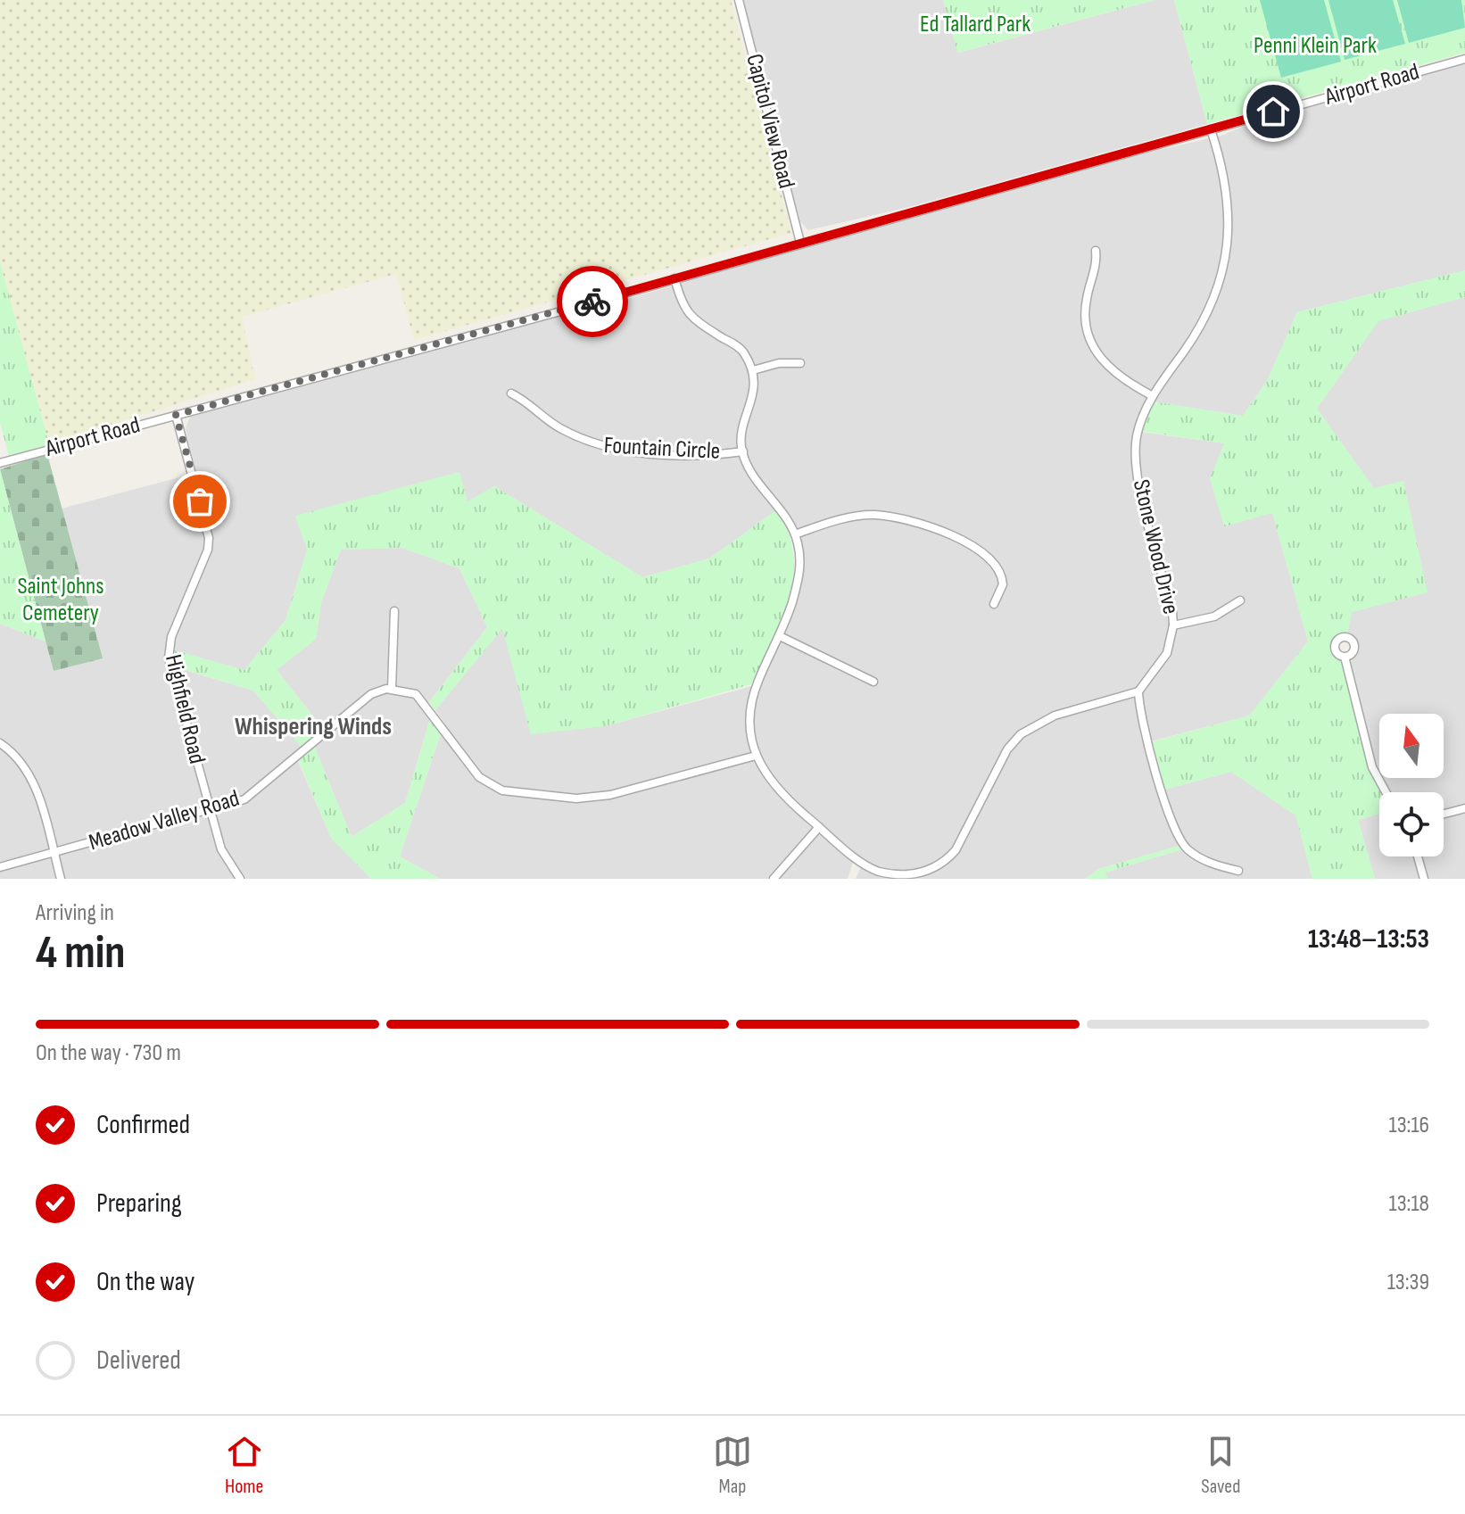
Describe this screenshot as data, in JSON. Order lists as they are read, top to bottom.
{
  "streets": {
    "street": [
      "Airport Road",
      "Capitol View Road",
      "Fountain Circle",
      "Stone Wood Drive",
      "Highfield Road",
      "Meadow Valley Road"
    ]
  },
  "crossings": [
    ["Airport Road", "Capitol View Road"],
    ["Airport Road", "Stone Wood Drive"],
    ["Airport Road", "Highfield Road"],
    ["Highfield Road", "Meadow Valley Road"]
  ],
  "districts": ["Whispering Winds"],
  "parks": ["Ed Tallard Park", "Penni Klein Park", "Saint Johns Cemetery"],
  "north": "top",
  "page": {
    "heading": ["4 min", "Arriving in", "13:48–13:53"],
    "bar": "On the way · 730 m",
    "list": [
      ["Confirmed", "13:16"],
      ["Preparing", "13:18"],
      ["On the way", "13:39"],
      "Delivered"
    ],
    "tabs": ["Home", "Map", "Saved"]
  }
}
